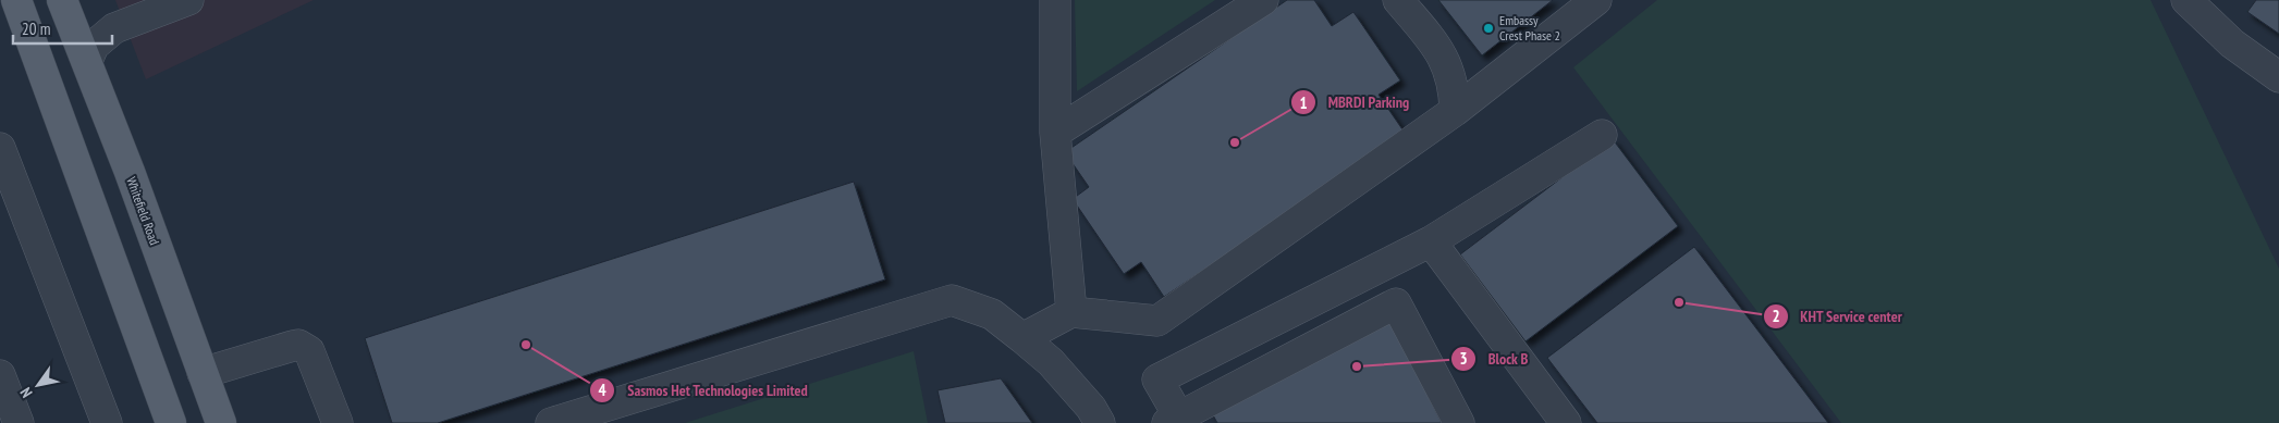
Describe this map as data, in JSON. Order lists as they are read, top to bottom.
{
  "streets": {
    "main road": ["Whitefield Road"]
  },
  "places": [
    "Embassy Crest Phase 2",
    "MBRDI Parking",
    "KHT Service center",
    "Sasmos Het Technologies Limited",
    "Block B"
  ],
  "scale_bar": "20 m",
  "north": "bottom left"
}
